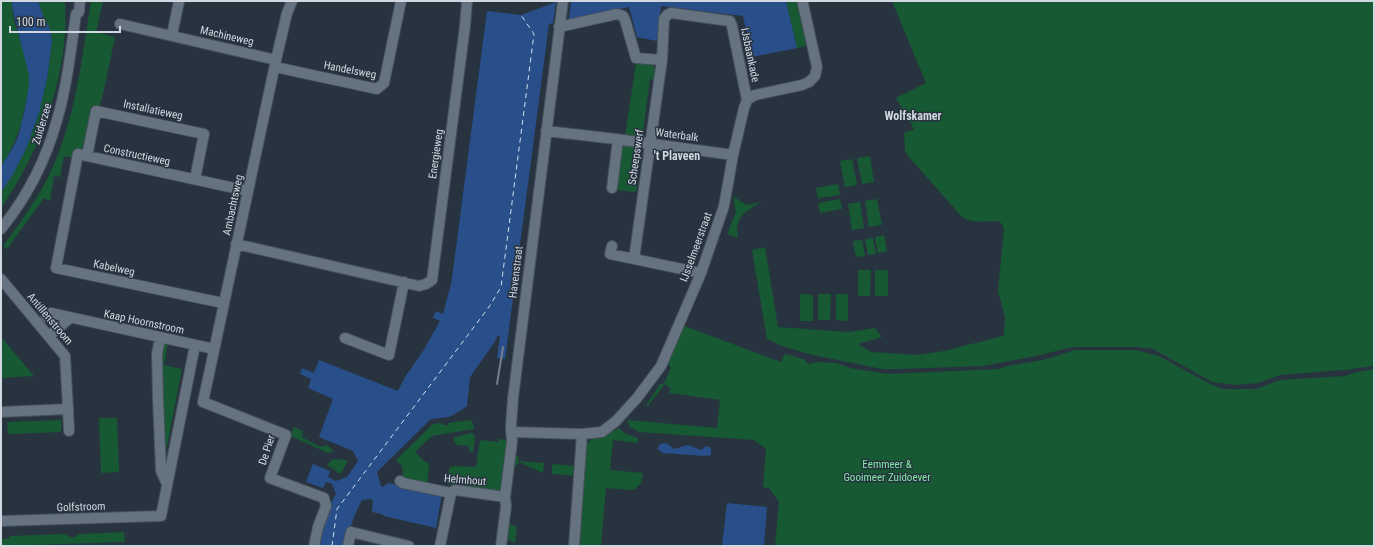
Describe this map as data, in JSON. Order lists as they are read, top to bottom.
{
  "streets": {
    "street": [
      "Machineweg",
      "IJsbaankade",
      "Handelsweg",
      "Installatieweg",
      "Zuiderzee",
      "Waterbalk",
      "Energieweg",
      "Constructieweg",
      "Scheepswerf",
      "Ambachtsweg",
      "IJsselmeerstraat",
      "Kabelweg",
      "Havenstraat",
      "Antillenstroom",
      "Kaap Hoornstroom",
      "De Pier",
      "Helmhout",
      "Golfstroom"
    ]
  },
  "crossings": [
    ["Machineweg", "Handelsweg"],
    ["Machineweg", "Ambachtsweg"],
    ["IJsbaankade", "Scheepswerf"],
    ["IJsbaankade", "IJsselmeerstraat"],
    ["Handelsweg", "Ambachtsweg"],
    ["Installatieweg", "Constructieweg"],
    ["Waterbalk", "Scheepswerf"],
    ["Waterbalk", "IJsselmeerstraat"],
    ["Waterbalk", "Havenstraat"],
    ["Energieweg", "Ambachtsweg"],
    ["Constructieweg", "Ambachtsweg"],
    ["Constructieweg", "Kabelweg"],
    ["Ambachtsweg", "Kabelweg"],
    ["Ambachtsweg", "Kaap Hoornstroom"],
    ["Ambachtsweg", "De Pier"],
    ["IJsselmeerstraat", "Havenstraat"],
    ["Havenstraat", "Helmhout"]
  ],
  "districts": ["Wolfskamer", "'t Plaveen"],
  "parks": ["Eemmeer & Gooimeer Zuidoever"],
  "scale_bar": "100 m"
}
